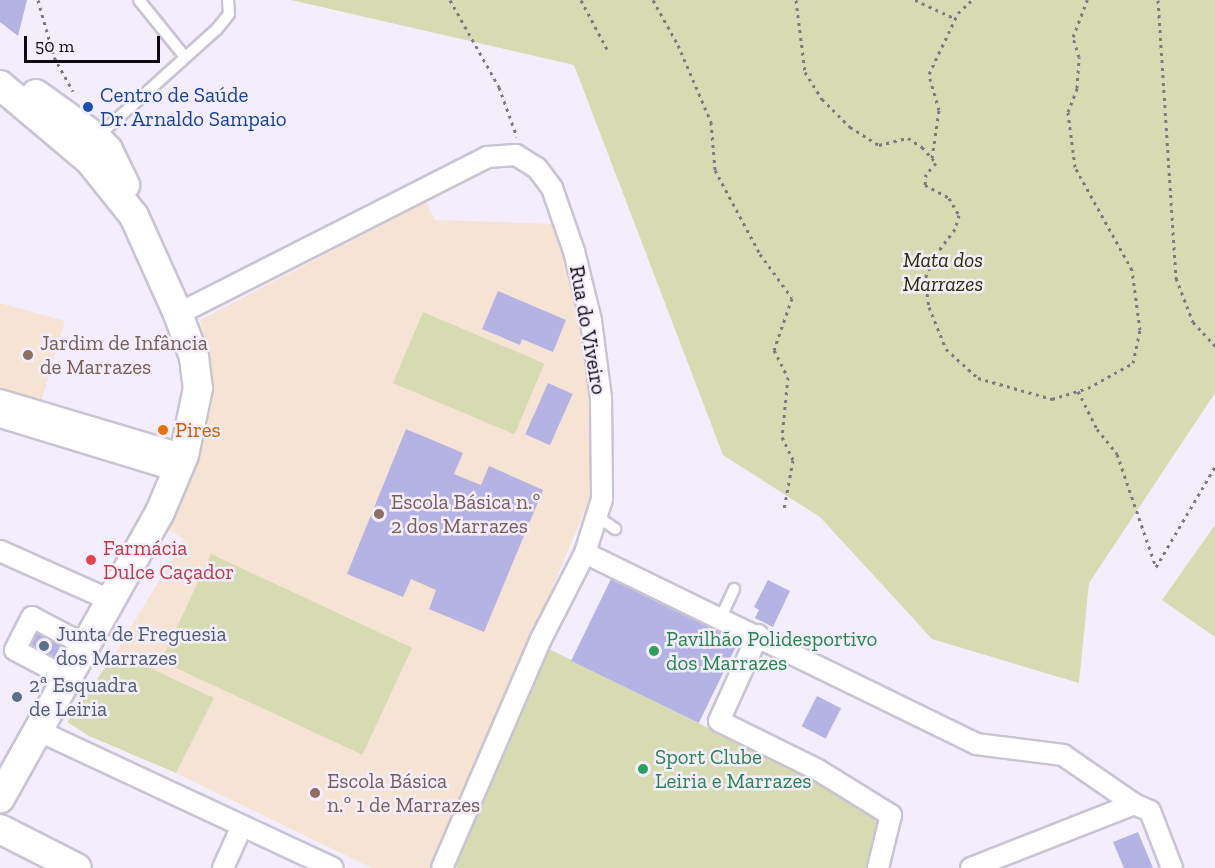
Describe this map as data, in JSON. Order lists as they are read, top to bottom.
{
  "streets": {
    "street": ["Rua do Viveiro"]
  },
  "parks": ["Mata dos Marrazes"],
  "places": [
    "Centro de Saúde Dr. Arnaldo Sampaio",
    "Jardim de Infância de Marrazes",
    "Pires",
    "Escola Básica n.º 2 dos Marrazes",
    "Farmácia Dulce Caçador",
    "Junta de Freguesia dos Marrazes",
    "Pavilhão Polidesportivo dos Marrazes",
    "2ª Esquadra de Leiria",
    "Sport Clube Leiria e Marrazes",
    "Escola Básica n.º 1 de Marrazes"
  ],
  "scale_bar": "50 m"
}
